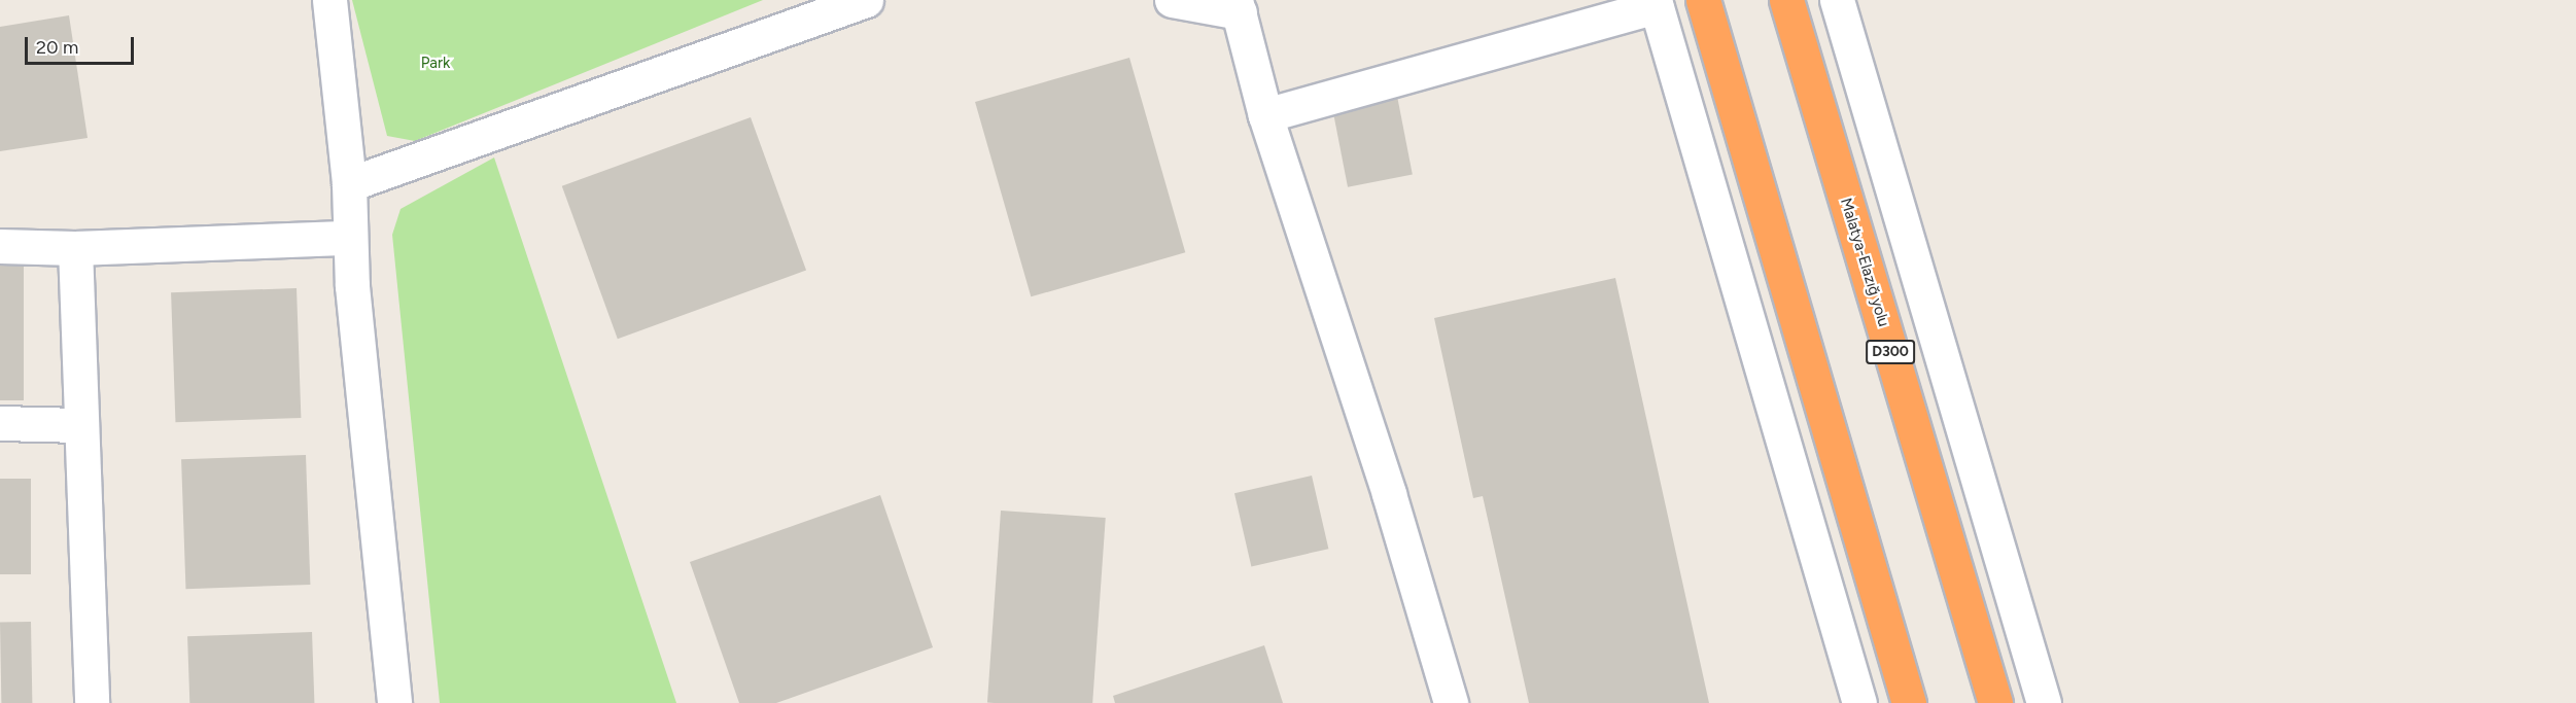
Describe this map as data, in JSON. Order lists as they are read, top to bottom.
{
  "streets": {
    "highway": ["Malatya-Elazığ yolu", "D300"]
  },
  "parks": ["Park"],
  "scale_bar": "20 m"
}
